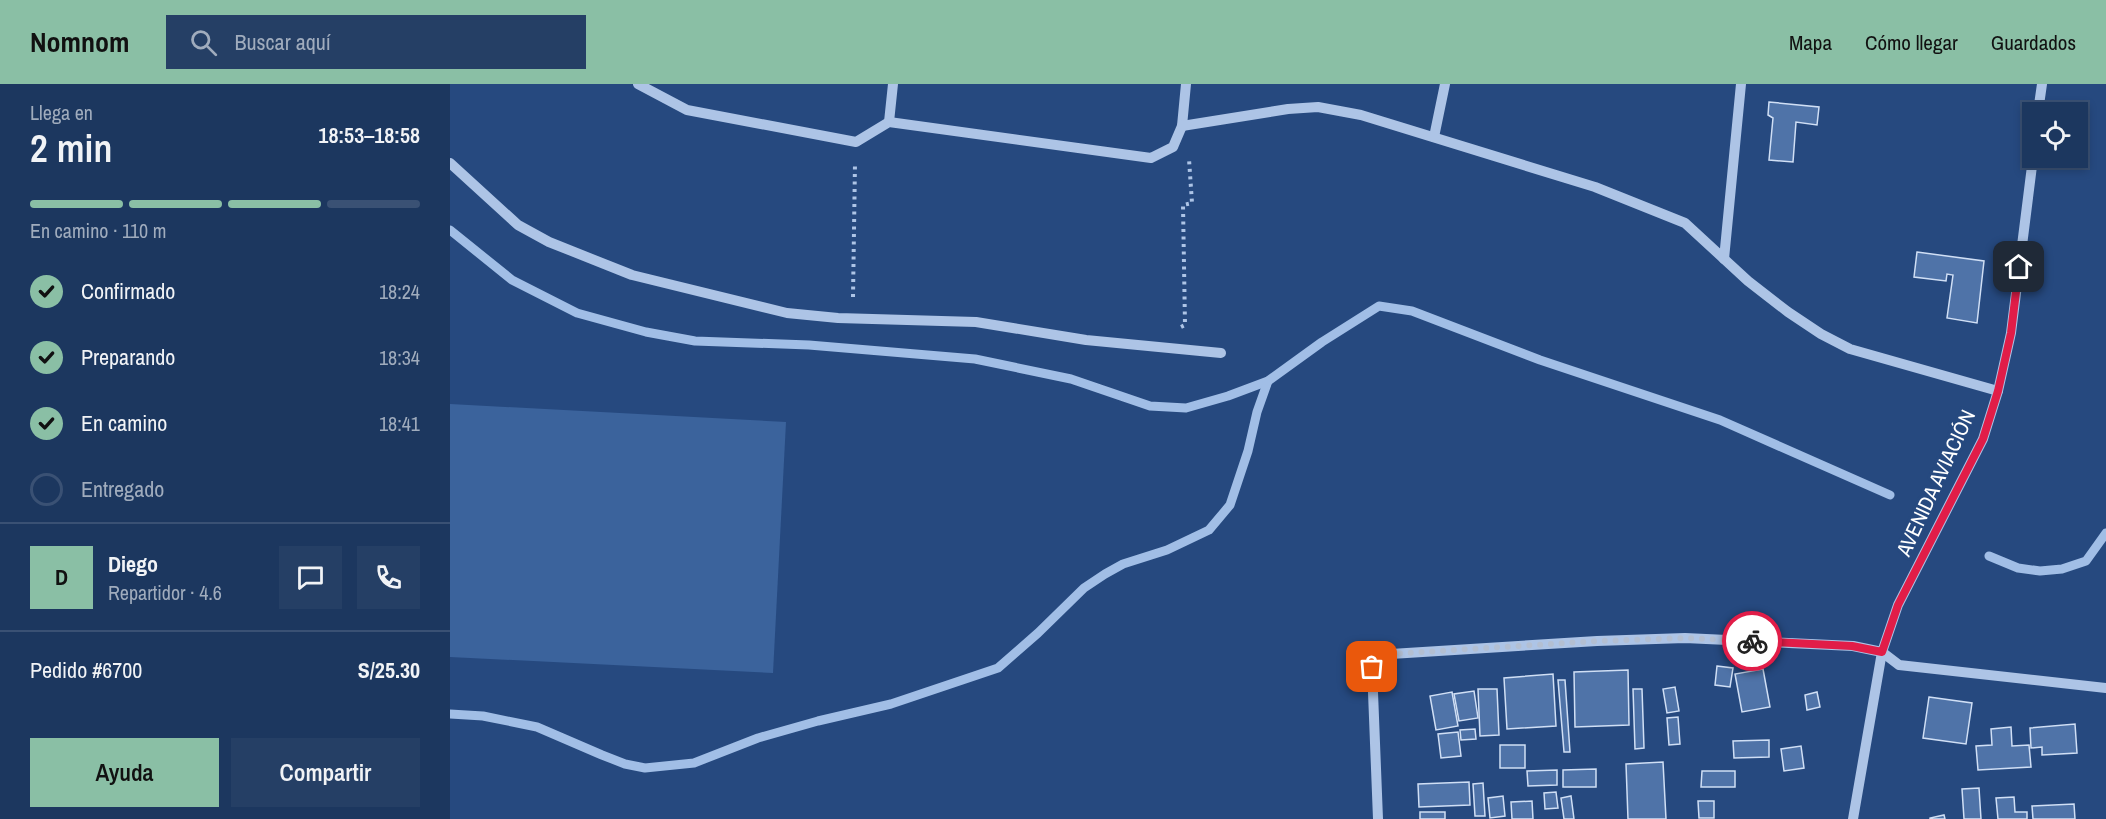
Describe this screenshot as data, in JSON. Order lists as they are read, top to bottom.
{
  "streets": {
    "street": ["AVENIDA AVIACIÓN"]
  },
  "page": {
    "header": "Nomnom",
    "search": "Buscar aquí",
    "nav": ["Mapa", "Cómo llegar", "Guardados"],
    "heading": ["2 min", "Llega en", "18:53–18:58"],
    "panel": [
      "Diego",
      "Repartidor · 4.6",
      "Pedido #6700",
      "S/25.30"
    ],
    "bar": "En camino · 110 m",
    "list": [
      ["Confirmado", "18:24"],
      ["Preparando", "18:34"],
      ["En camino", "18:41"],
      "Entregado"
    ],
    "round": "D",
    "buttons": ["Ayuda", "Compartir"]
  }
}
